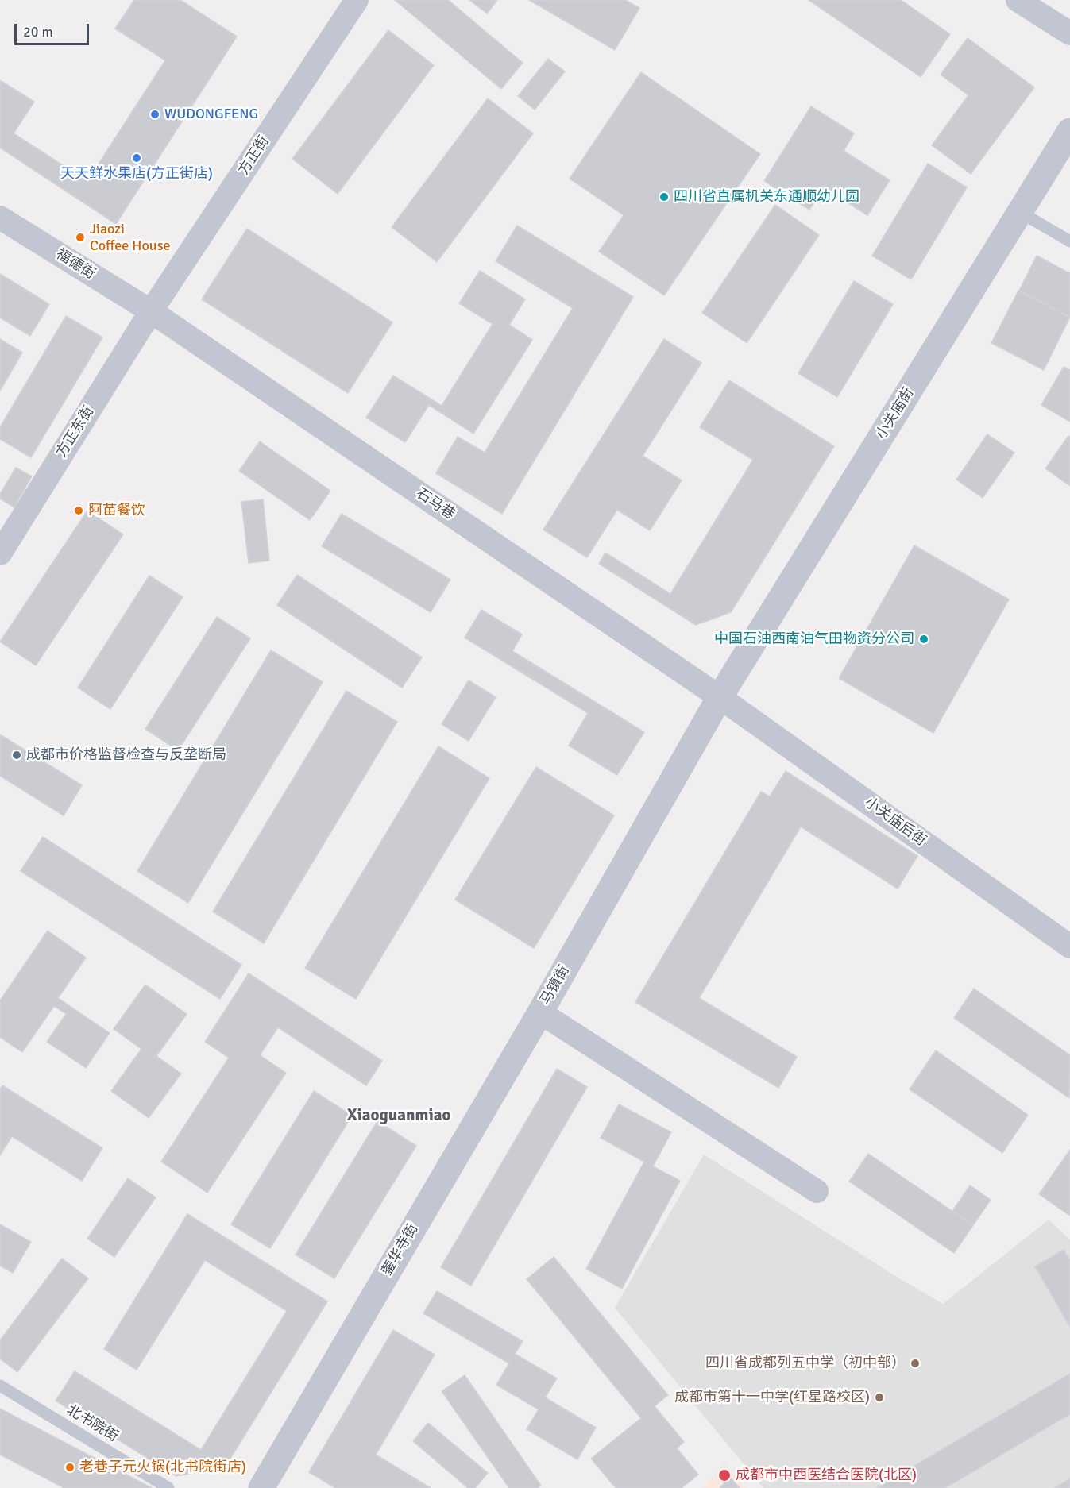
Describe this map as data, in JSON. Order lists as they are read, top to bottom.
{
  "streets": {
    "street": [
      "方正街",
      "福德街",
      "小关庙街",
      "方正东街",
      "石马巷",
      "小关庙后街",
      "马镇街",
      "蓥华寺街"
    ],
    "lane": ["北书院街"]
  },
  "crossings": [
    ["方正街", "福德街"],
    ["方正街", "方正东街"],
    ["方正街", "石马巷"],
    ["福德街", "方正东街"],
    ["福德街", "石马巷"],
    ["小关庙街", "石马巷"],
    ["小关庙街", "小关庙后街"],
    ["小关庙街", "马镇街"],
    ["方正东街", "石马巷"],
    ["石马巷", "小关庙后街"],
    ["石马巷", "马镇街"],
    ["小关庙后街", "马镇街"],
    ["马镇街", "蓥华寺街"]
  ],
  "districts": ["Xiaoguanmiao"],
  "places": [
    "WUDONGFENG",
    "天天鲜水果店(方正街店)",
    "四川省直属机关东通顺幼儿园",
    "Jiaozi Coffee House",
    "阿苗餐饮",
    "中国石油西南油气田物资分公司",
    "成都市价格监督检查与反垄断局",
    "四川省成都列五中学（初中部）",
    "成都市第十一中学(红星路校区)",
    "老巷子元火锅(北书院街店)",
    "成都市中西医结合医院(北区)"
  ],
  "scale_bar": "20 m"
}
